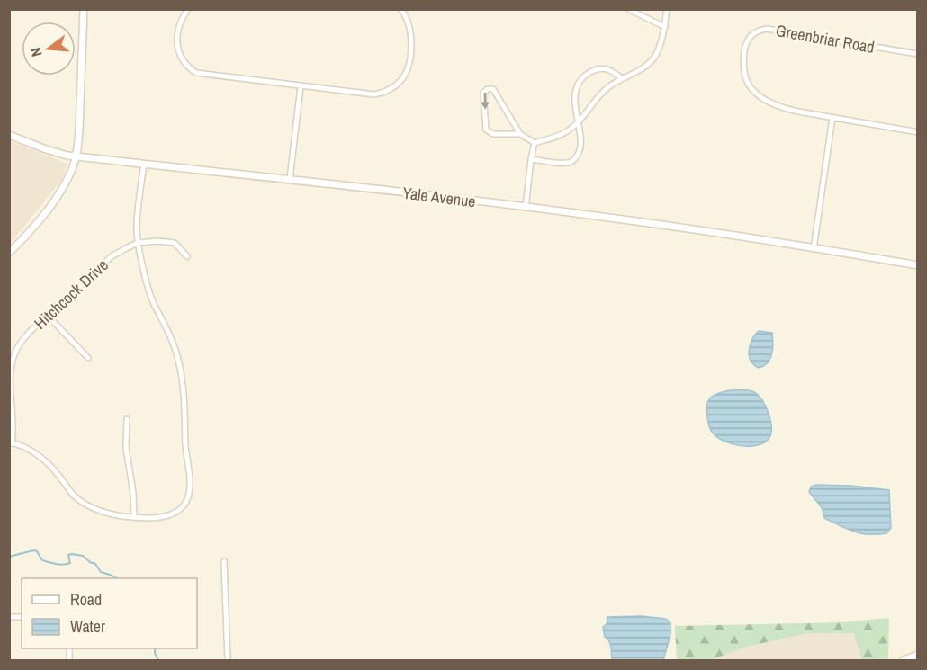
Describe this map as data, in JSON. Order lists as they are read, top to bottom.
{
  "streets": {
    "street": ["Greenbriar Road", "Yale Avenue", "Hitchcock Drive"]
  },
  "legend": ["Road", "Water"],
  "north": "left"
}
